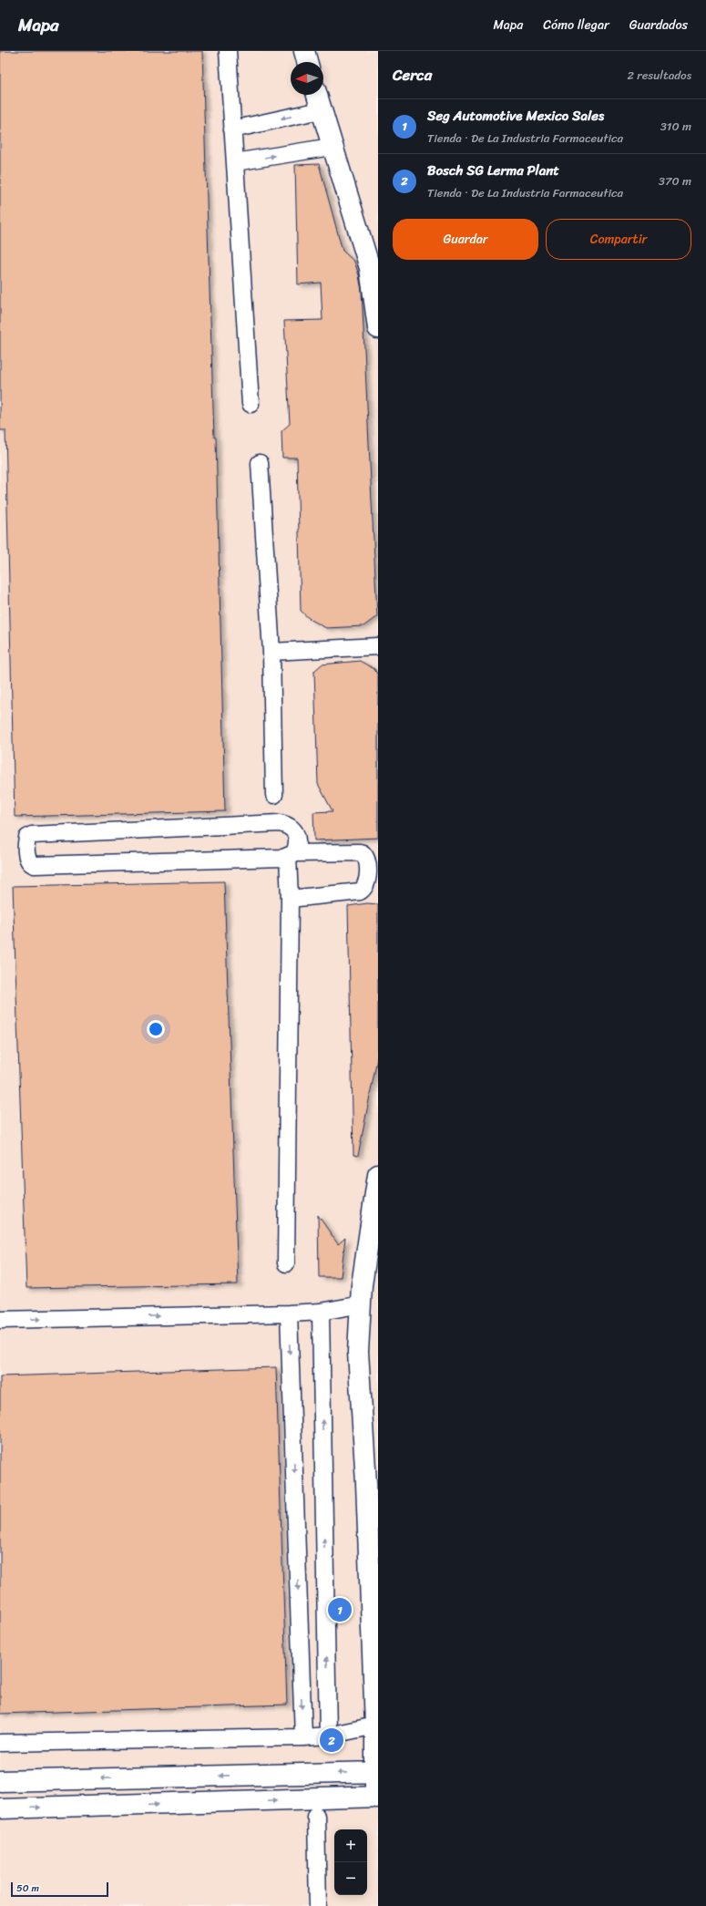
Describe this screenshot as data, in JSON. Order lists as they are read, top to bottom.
{
  "scale_bar": "50 m",
  "north": "left",
  "page": {
    "header": "Mapa",
    "nav": ["Mapa", "Cómo llegar", "Guardados"],
    "heading": ["Cerca", "2 resultados"],
    "list": [
      {
        "mark": "1",
        "name": "Seg Automotive Mexico Sales",
        "note": "Tienda · De La Industria Farmaceutica",
        "value": "310 m"
      },
      {
        "mark": "2",
        "name": "Bosch SG Lerma Plant",
        "note": "Tienda · De La Industria Farmaceutica",
        "value": "370 m"
      }
    ],
    "buttons": ["Guardar", "Compartir"],
    "pins": ["1", "2"],
    "map_buttons": ["+", "−"],
    "scale": "50 m"
  }
}
